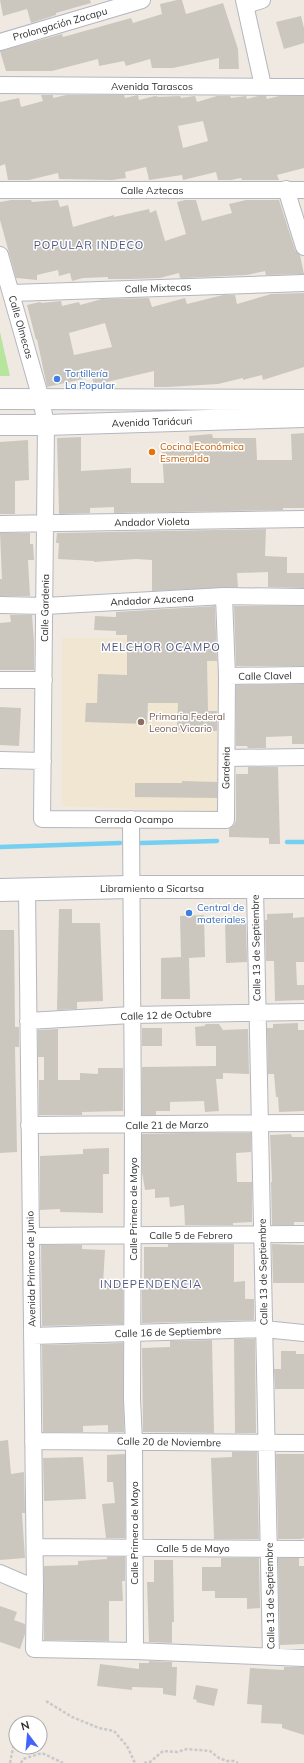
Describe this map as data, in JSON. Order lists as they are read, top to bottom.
{
  "streets": {
    "main road": ["Libramiento a Sicartsa"],
    "street": [
      "Prolongación Zacapu",
      "Avenida Tarascos",
      "Calle Aztecas",
      "Calle Mixtecas",
      "Calle Olmecas",
      "Avenida Tariácuri",
      "Andador Violeta",
      "Andador Azucena",
      "Calle Gardenia",
      "Calle Clavel",
      "Gardenia",
      "Cerrada Ocampo",
      "Calle 13 de Septiembre",
      "Calle 12 de Octubre",
      "Calle 21 de Marzo",
      "Calle Primero de Mayo",
      "Calle 5 de Febrero",
      "Avenida Primero de Junio",
      "Calle 16 de Septiembre",
      "Calle 20 de Noviembre",
      "Calle 5 de Mayo"
    ]
  },
  "crossings": [
    ["Calle Mixtecas", "Calle Olmecas"],
    ["Calle Olmecas", "Calle Gardenia"],
    ["Avenida Tariácuri", "Calle Gardenia"],
    ["Andador Violeta", "Calle Gardenia"],
    ["Andador Azucena", "Calle Gardenia"],
    ["Andador Azucena", "Gardenia"],
    ["Calle Gardenia", "Cerrada Ocampo"],
    ["Calle Clavel", "Gardenia"],
    ["Gardenia", "Cerrada Ocampo"],
    ["Cerrada Ocampo", "Calle Primero de Mayo"],
    ["Libramiento a Sicartsa", "Calle 13 de Septiembre"],
    ["Libramiento a Sicartsa", "Calle Primero de Mayo"],
    ["Libramiento a Sicartsa", "Avenida Primero de Junio"],
    ["Calle 13 de Septiembre", "Calle 12 de Octubre"],
    ["Calle 13 de Septiembre", "Calle 21 de Marzo"],
    ["Calle 13 de Septiembre", "Calle 5 de Febrero"],
    ["Calle 13 de Septiembre", "Calle 16 de Septiembre"],
    ["Calle 13 de Septiembre", "Calle 20 de Noviembre"],
    ["Calle 13 de Septiembre", "Calle 5 de Mayo"],
    ["Calle 12 de Octubre", "Calle Primero de Mayo"],
    ["Calle 12 de Octubre", "Avenida Primero de Junio"],
    ["Calle 21 de Marzo", "Calle Primero de Mayo"],
    ["Calle 21 de Marzo", "Avenida Primero de Junio"],
    ["Calle Primero de Mayo", "Calle 5 de Febrero"],
    ["Calle Primero de Mayo", "Avenida Primero de Junio"],
    ["Calle Primero de Mayo", "Calle 16 de Septiembre"],
    ["Calle Primero de Mayo", "Calle 20 de Noviembre"],
    ["Calle Primero de Mayo", "Calle 5 de Mayo"],
    ["Calle 5 de Febrero", "Avenida Primero de Junio"],
    ["Avenida Primero de Junio", "Calle 16 de Septiembre"],
    ["Avenida Primero de Junio", "Calle 20 de Noviembre"],
    ["Avenida Primero de Junio", "Calle 5 de Mayo"]
  ],
  "districts": ["POPULAR INDECO", "MELCHOR OCAMPO", "INDEPENDENCIA"],
  "places": [
    "Tortillería La Popular",
    "Cocina Económica Esmeralda",
    "Primaria Federal Leona Vicario",
    "Central de materiales"
  ],
  "north": "top"
}
